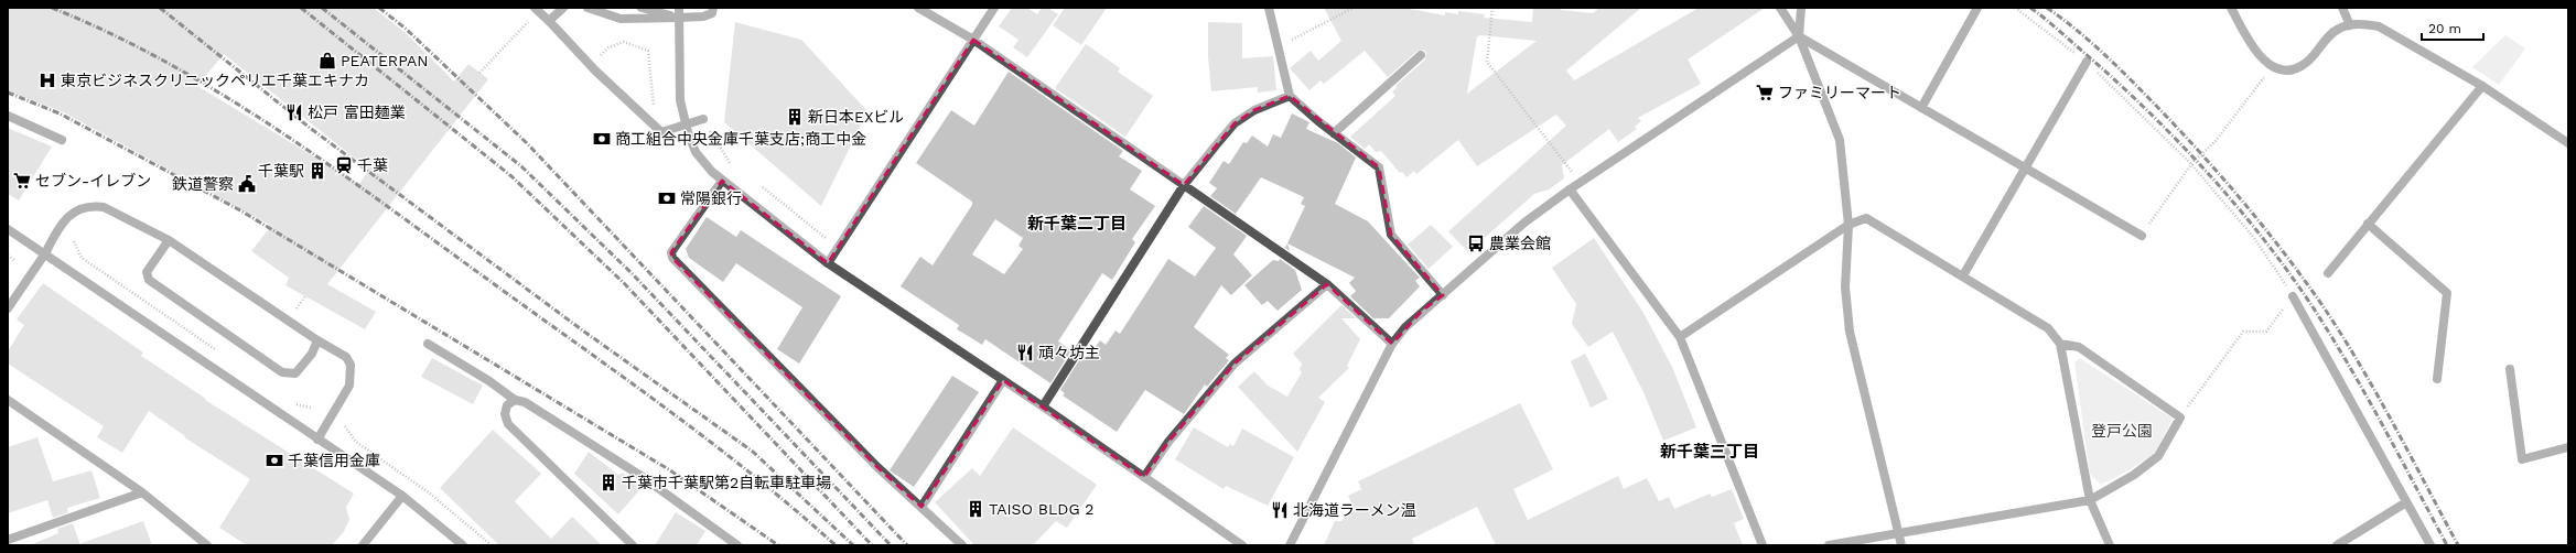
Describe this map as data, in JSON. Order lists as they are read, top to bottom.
{
  "districts": ["新千葉二丁目", "新千葉三丁目"],
  "parks": ["登戸公園"],
  "places": {
    "shop": ["PEATERPAN"],
    "hospital": ["東京ビジネスクリニックペリエ千葉エキナカ"],
    "supermarket": ["ファミリーマート", "セブン-イレブン"],
    "restaurant": ["松戸 富田麺業", "頑々坊主", "北海道ラーメン温"],
    "building": [
      "新日本EXビル",
      "千葉駅",
      "千葉市千葉駅第2自転車駐車場",
      "TAISO BLDG 2"
    ],
    "bank": ["商工組合中央金庫千葉支店;商工中金", "常陽銀行", "千葉信用金庫"],
    "station": ["千葉"],
    "public building": ["鉄道警察"],
    "bus stop": ["農業会館"]
  },
  "scale_bar": "20 m"
}
